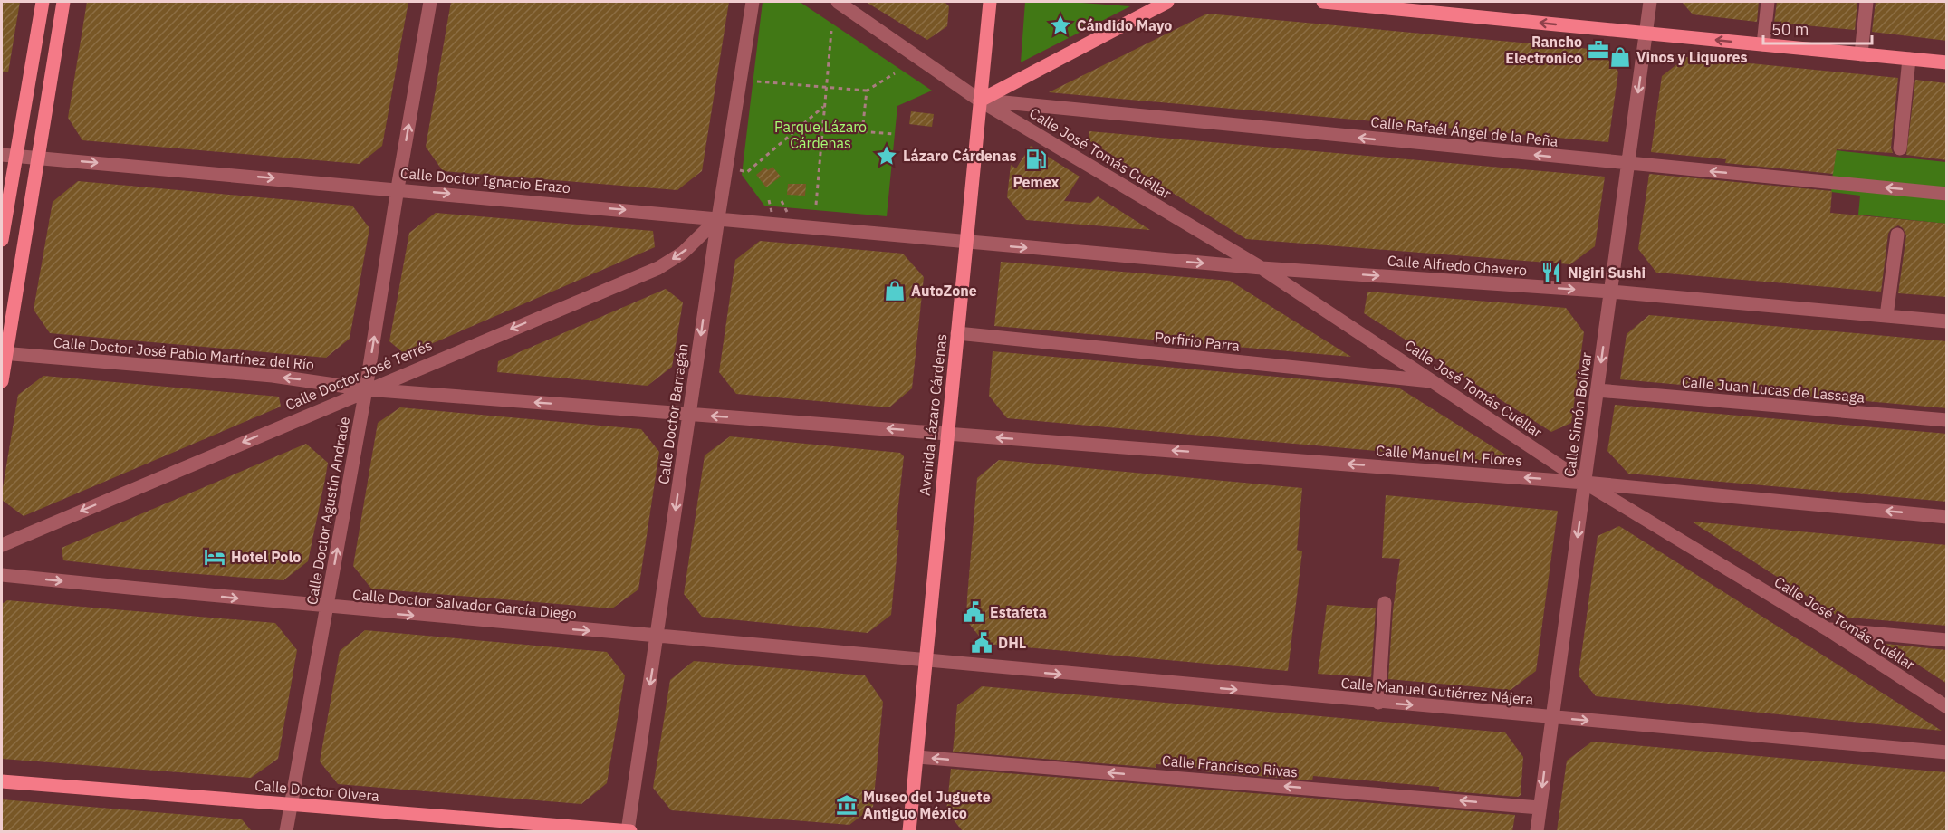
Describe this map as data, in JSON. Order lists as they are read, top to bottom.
{
  "streets": {
    "main road": ["Avenida Lázaro Cárdenas", "Calle Doctor Olvera"],
    "street": [
      "Calle Rafaél Ángel de la Peña",
      "Calle José Tomás Cuéllar",
      "Calle Doctor Ignacio Erazo",
      "Calle Alfredo Chavero",
      "Porfirio Parra",
      "Calle Doctor José Pablo Martínez del Río",
      "Calle Doctor José Terrés",
      "Calle Juan Lucas de Lassaga",
      "Calle Doctor Barragán",
      "Calle Simón Bolívar",
      "Calle Manuel M. Flores",
      "Calle Doctor Agustín Andrade",
      "Calle Doctor Salvador García Diego",
      "Calle Manuel Gutiérrez Nájera",
      "Calle Francisco Rivas"
    ]
  },
  "crossings": [
    ["Calle Rafaél Ángel de la Peña", "Calle José Tomás Cuéllar"],
    ["Calle Rafaél Ángel de la Peña", "Avenida Lázaro Cárdenas"],
    ["Calle Rafaél Ángel de la Peña", "Calle Simón Bolívar"],
    ["Calle José Tomás Cuéllar", "Calle Alfredo Chavero"],
    ["Calle José Tomás Cuéllar", "Porfirio Parra"],
    ["Calle José Tomás Cuéllar", "Avenida Lázaro Cárdenas"],
    ["Calle José Tomás Cuéllar", "Calle Simón Bolívar"],
    ["Calle José Tomás Cuéllar", "Calle Manuel M. Flores"],
    ["Calle Doctor Ignacio Erazo", "Calle Alfredo Chavero"],
    ["Calle Doctor Ignacio Erazo", "Calle Doctor José Terrés"],
    ["Calle Doctor Ignacio Erazo", "Calle Doctor Barragán"],
    ["Calle Doctor Ignacio Erazo", "Avenida Lázaro Cárdenas"],
    ["Calle Doctor Ignacio Erazo", "Calle Doctor Agustín Andrade"],
    ["Calle Alfredo Chavero", "Avenida Lázaro Cárdenas"],
    ["Calle Alfredo Chavero", "Calle Simón Bolívar"],
    ["Porfirio Parra", "Avenida Lázaro Cárdenas"],
    ["Calle Doctor José Pablo Martínez del Río", "Calle Doctor José Terrés"],
    ["Calle Doctor José Pablo Martínez del Río", "Calle Doctor Barragán"],
    ["Calle Doctor José Pablo Martínez del Río", "Avenida Lázaro Cárdenas"],
    ["Calle Doctor José Pablo Martínez del Río", "Calle Manuel M. Flores"],
    ["Calle Doctor José Pablo Martínez del Río", "Calle Doctor Agustín Andrade"],
    ["Calle Doctor José Terrés", "Calle Doctor Barragán"],
    ["Calle Doctor José Terrés", "Calle Doctor Agustín Andrade"],
    ["Calle Juan Lucas de Lassaga", "Calle Simón Bolívar"],
    ["Calle Doctor Barragán", "Calle Doctor Salvador García Diego"],
    ["Calle Doctor Barragán", "Calle Doctor Olvera"],
    ["Avenida Lázaro Cárdenas", "Calle Manuel M. Flores"],
    ["Avenida Lázaro Cárdenas", "Calle Doctor Salvador García Diego"],
    ["Avenida Lázaro Cárdenas", "Calle Manuel Gutiérrez Nájera"],
    ["Avenida Lázaro Cárdenas", "Calle Francisco Rivas"],
    ["Calle Simón Bolívar", "Calle Manuel M. Flores"],
    ["Calle Simón Bolívar", "Calle Manuel Gutiérrez Nájera"],
    ["Calle Simón Bolívar", "Calle Francisco Rivas"],
    ["Calle Doctor Agustín Andrade", "Calle Doctor Salvador García Diego"],
    ["Calle Doctor Agustín Andrade", "Calle Doctor Olvera"],
    ["Calle Doctor Salvador García Diego", "Calle Manuel Gutiérrez Nájera"]
  ],
  "one_way": [
    "Calle Rafaél Ángel de la Peña",
    "Calle Doctor Ignacio Erazo",
    "Calle Alfredo Chavero",
    "Calle Doctor José Pablo Martínez del Río",
    "Calle Doctor José Terrés",
    "Calle Doctor Barragán",
    "Calle Simón Bolívar",
    "Calle Manuel M. Flores",
    "Calle Doctor Agustín Andrade",
    "Calle Doctor Salvador García Diego",
    "Calle Manuel Gutiérrez Nájera",
    "Calle Francisco Rivas"
  ],
  "parks": ["Parque Lázaro Cárdenas"],
  "places": {
    "place": ["Cándido Mayo", "Lázaro Cárdenas"],
    "office": ["Rancho Electronico"],
    "shop": ["Vinos y Liquores", "AutoZone"],
    "fuel station": ["Pemex"],
    "restaurant": ["Nigiri Sushi"],
    "hotel": ["Hotel Polo"],
    "public building": ["Estafeta", "DHL"],
    "museum": ["Museo del Juguete Antiguo México"]
  },
  "scale_bar": "50 m"
}
